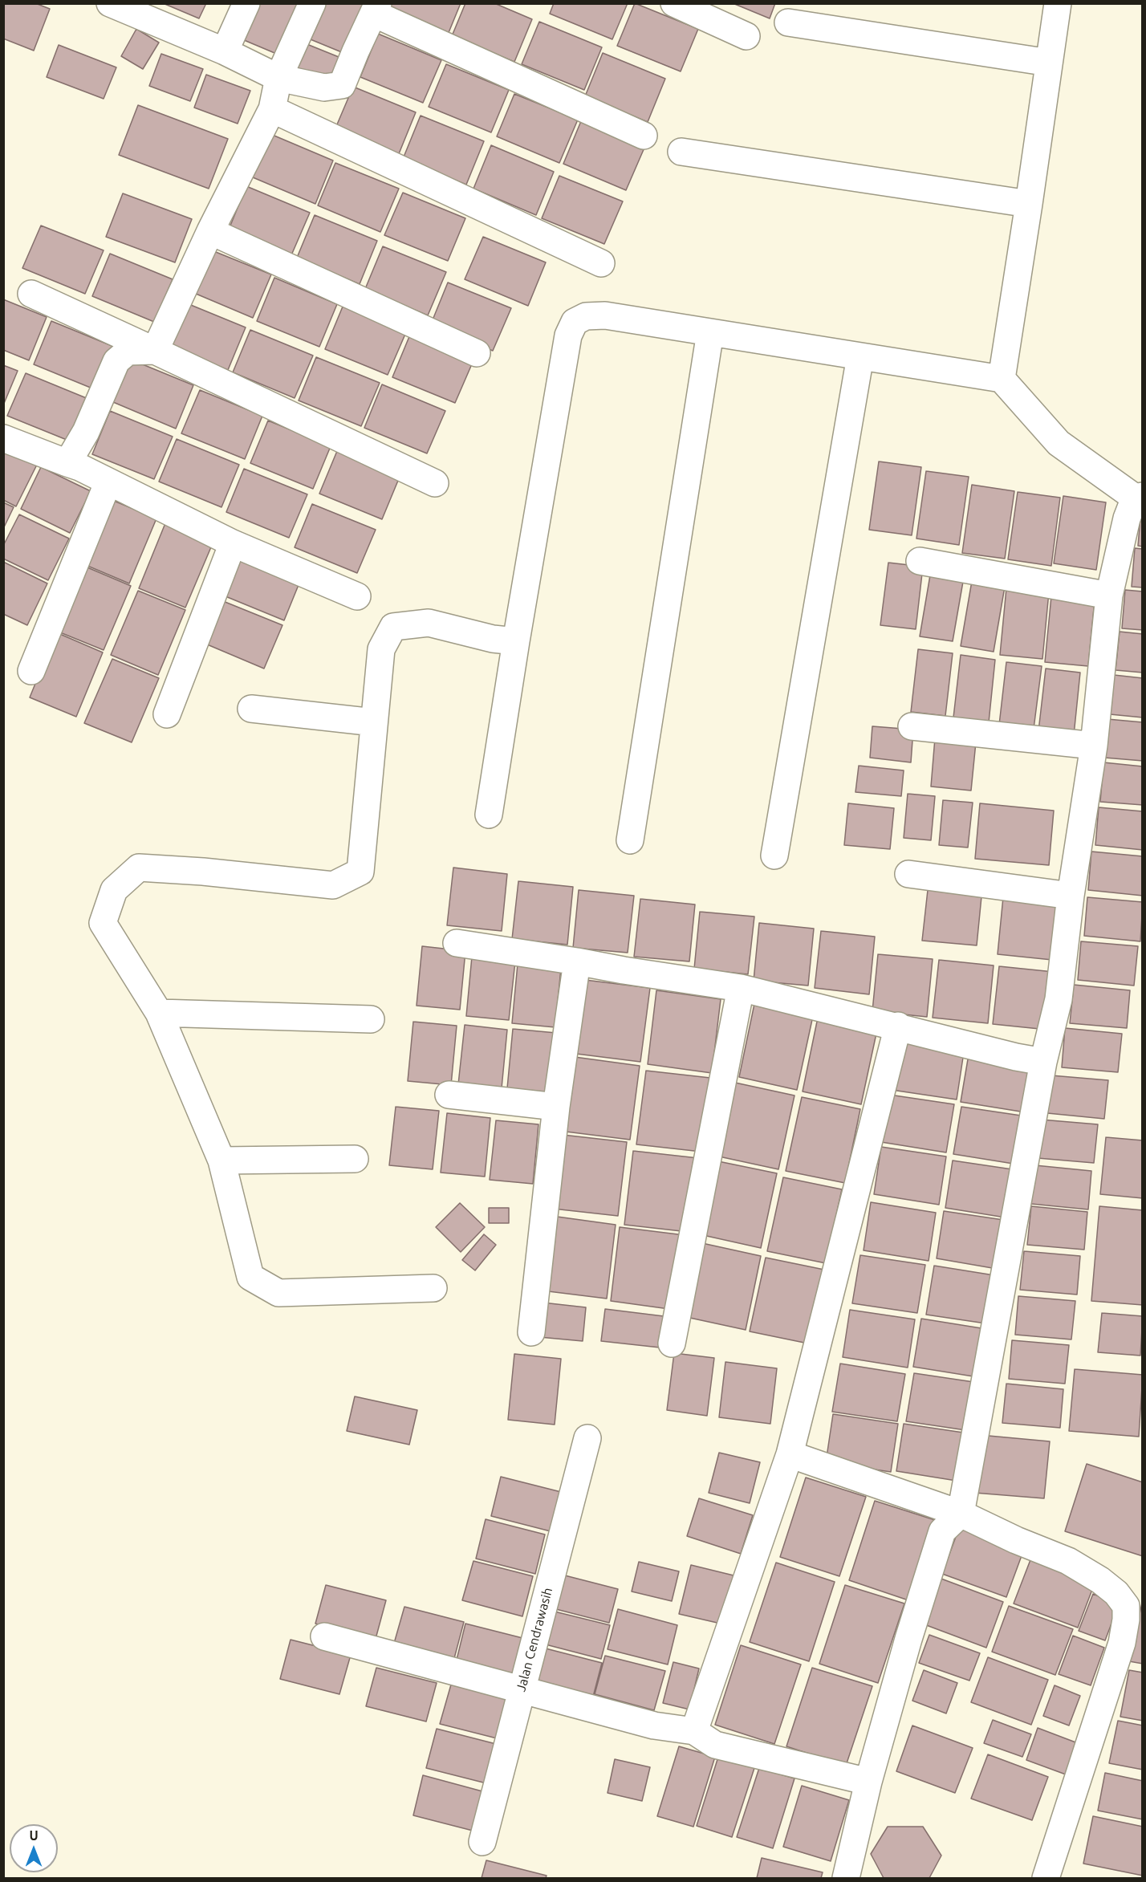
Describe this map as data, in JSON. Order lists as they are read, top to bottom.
{
  "streets": {
    "street": ["Jalan Cendrawasih"]
  },
  "north": "top"
}
